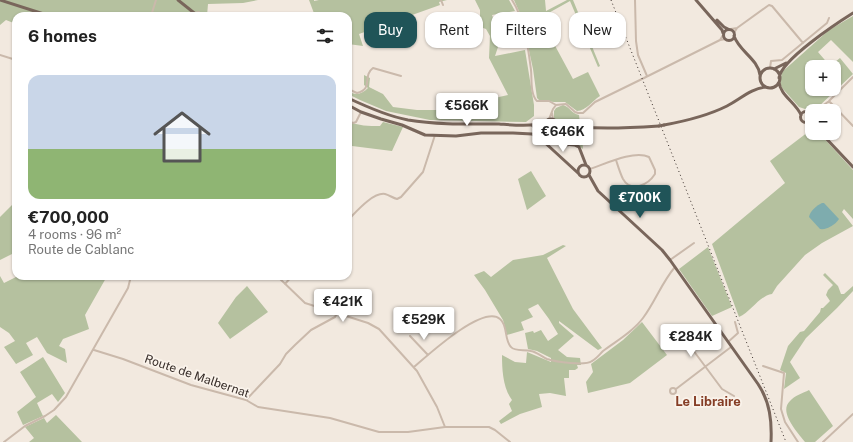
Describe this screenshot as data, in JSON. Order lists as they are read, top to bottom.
{
  "streets": {
    "street": ["Route de Malbernat"]
  },
  "districts": ["Le Libraire"],
  "page": {
    "chip": [
      "Buy",
      "Rent",
      "Filters",
      "New"
    ],
    "heading": "6 homes",
    "map_buttons": ["+", "−"],
    "list": [
      {
        "name": "€700,000",
        "note": "4 rooms · 96 m² · Route de Cablanc"
      }
    ],
    "price": [
      "€566K",
      "€646K",
      "€700K",
      "€421K",
      "€529K",
      "€284K"
    ]
  }
}
